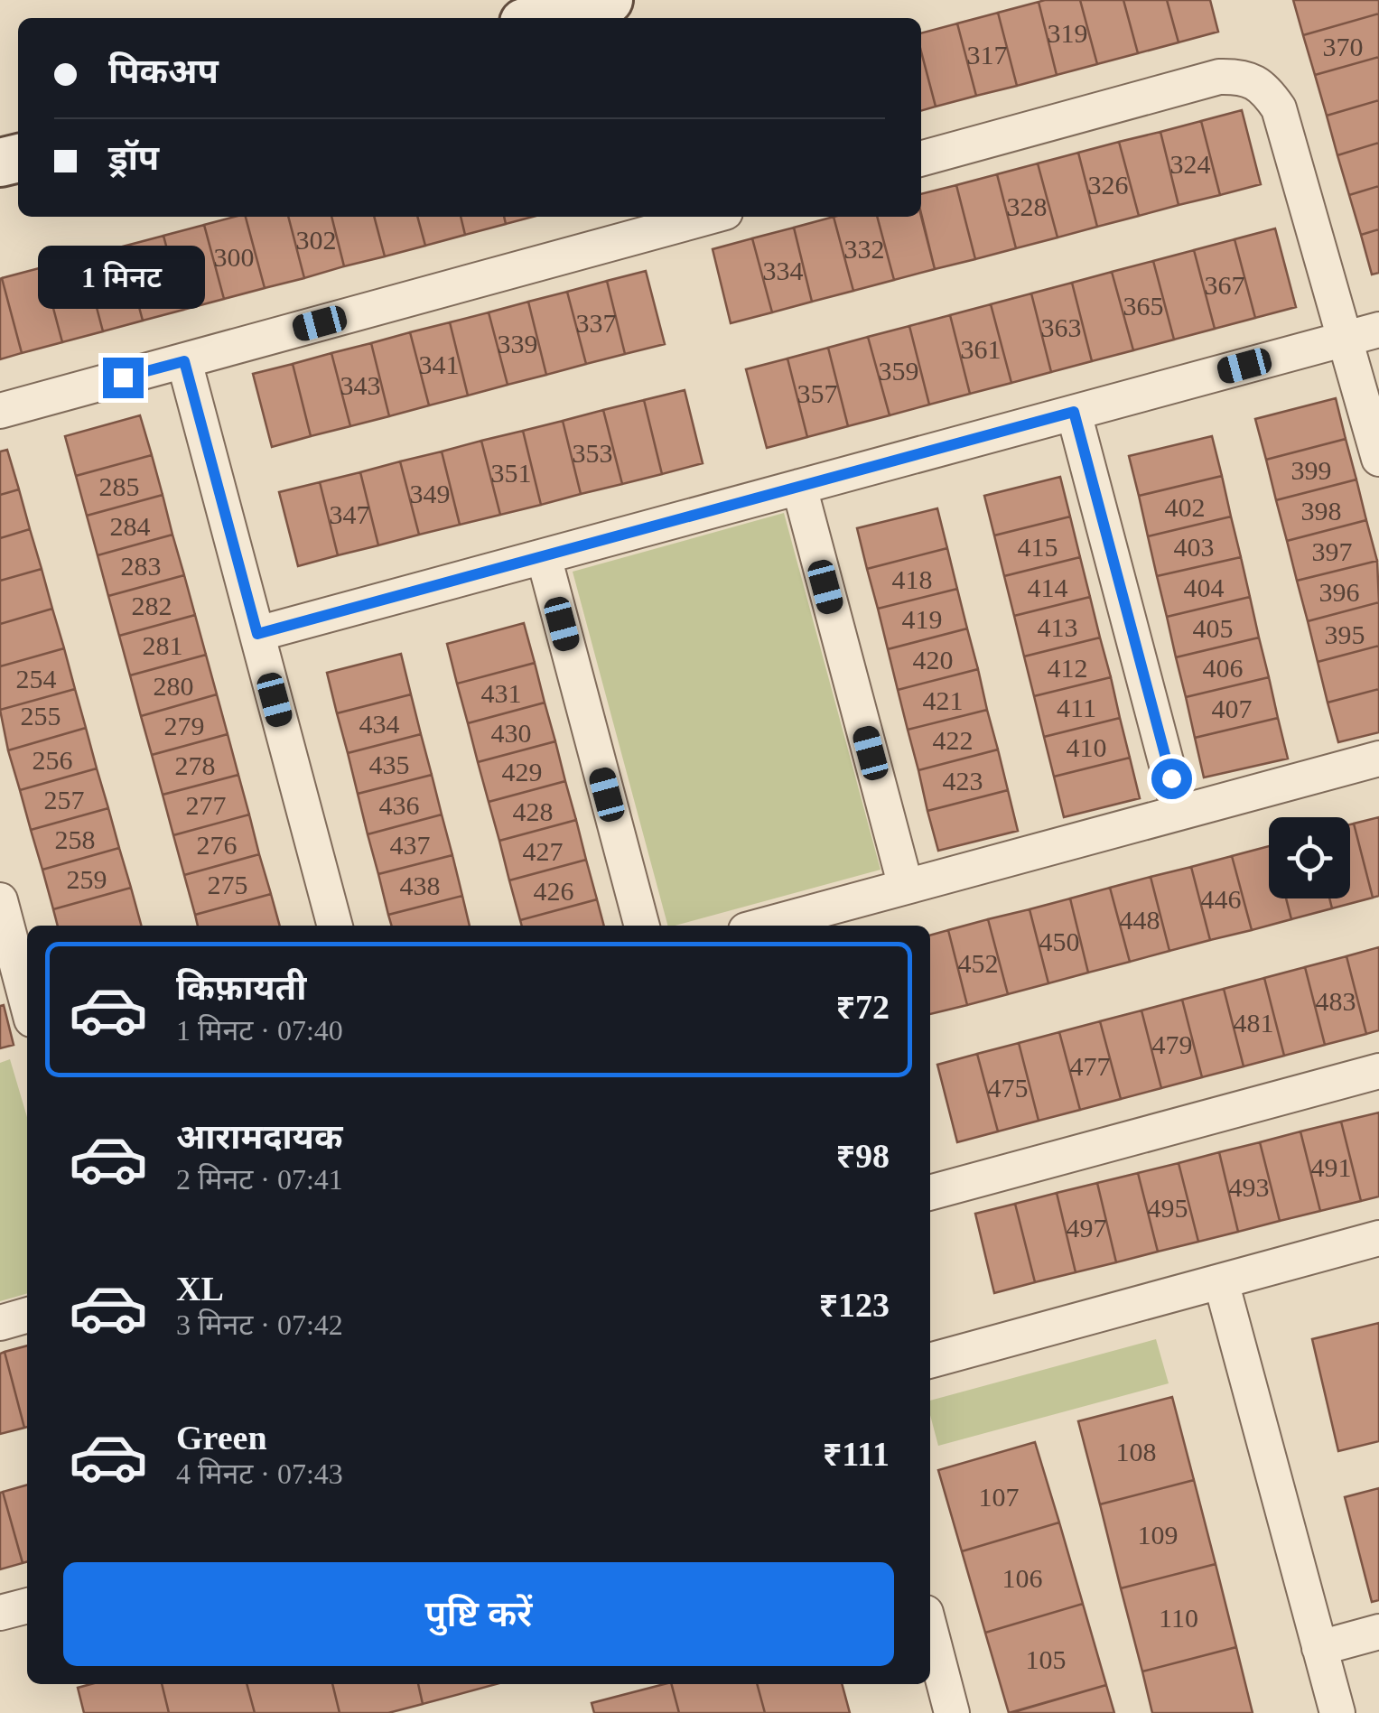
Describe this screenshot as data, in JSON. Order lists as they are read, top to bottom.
{
  "house_numbers": [
    "319",
    "370",
    "317",
    "324",
    "326",
    "328",
    "302",
    "332",
    "300",
    "334",
    "367",
    "365",
    "337",
    "363",
    "339",
    "361",
    "341",
    "359",
    "343",
    "357",
    "353",
    "399",
    "351",
    "285",
    "349",
    "402",
    "398",
    "347",
    "284",
    "415",
    "403",
    "397",
    "283",
    "418",
    "414",
    "404",
    "396",
    "282",
    "419",
    "413",
    "405",
    "395",
    "281",
    "420",
    "412",
    "406",
    "254",
    "280",
    "431",
    "421",
    "411",
    "407",
    "255",
    "434",
    "279",
    "430",
    "422",
    "410",
    "256",
    "435",
    "278",
    "429",
    "423",
    "257",
    "277",
    "436",
    "428",
    "258",
    "276",
    "437",
    "427",
    "259",
    "275",
    "438",
    "426",
    "446",
    "448",
    "450",
    "452",
    "483",
    "481",
    "479",
    "477",
    "475",
    "491",
    "493",
    "495",
    "497",
    "108",
    "107",
    "109",
    "106",
    "110",
    "105"
  ],
  "page": {
    "banner": ["पिकअप", "ड्रॉप"],
    "bubble": "1 मिनट",
    "list": [
      {
        "name": "किफ़ायती",
        "note": "1 मिनट · 07:40",
        "value": "₹72"
      },
      {
        "name": "आरामदायक",
        "note": "2 मिनट · 07:41",
        "value": "₹98"
      },
      {
        "name": "XL",
        "note": "3 मिनट · 07:42",
        "value": "₹123"
      },
      {
        "name": "Green",
        "note": "4 मिनट · 07:43",
        "value": "₹111"
      }
    ],
    "buttons": "पुष्टि करें"
  }
}
